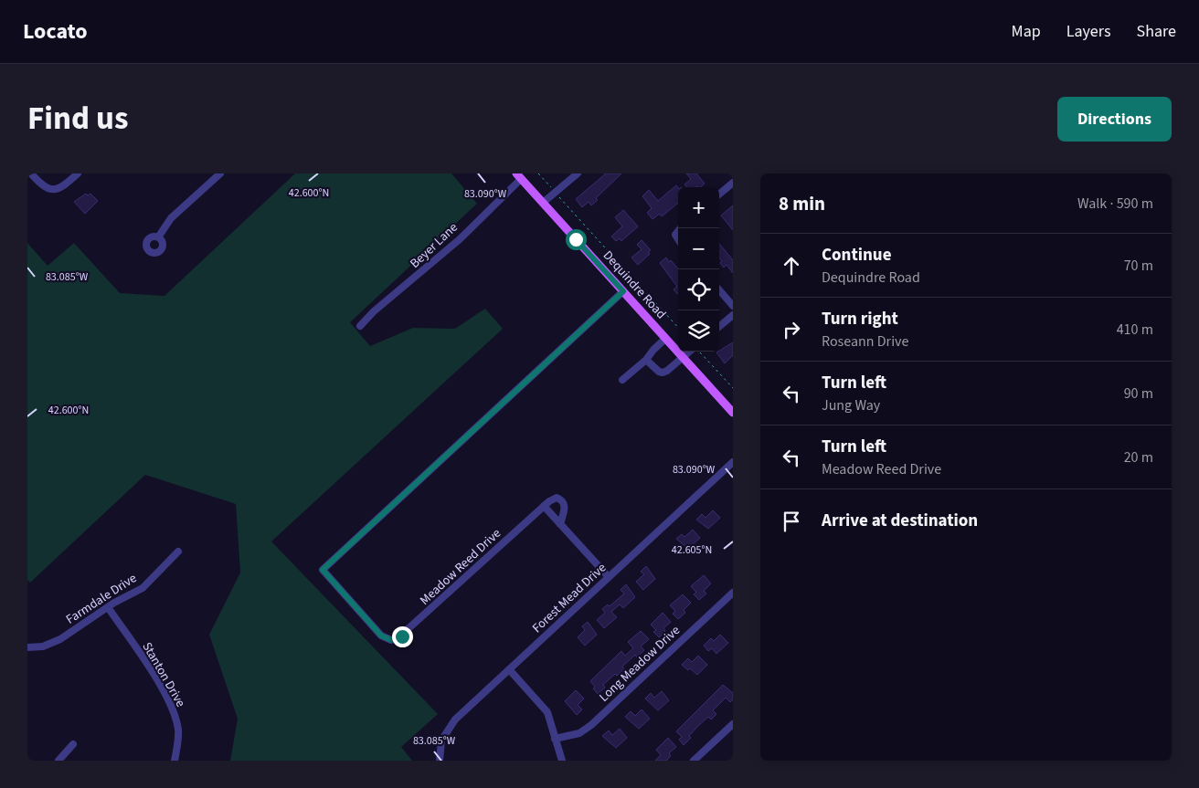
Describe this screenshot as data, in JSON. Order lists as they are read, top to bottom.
{
  "streets": {
    "main road": ["Dequindre Road"],
    "street": [
      "Beyer Lane",
      "Meadow Reed Drive",
      "Forest Mead Drive",
      "Farmdale Drive",
      "Long Meadow Drive",
      "Stanton Drive"
    ]
  },
  "crossings": [
    ["Beyer Lane", "Dequindre Road"],
    ["Dequindre Road", "Meadow Reed Drive"],
    ["Farmdale Drive", "Stanton Drive"]
  ],
  "page": {
    "header": "Locato",
    "nav": ["Map", "Layers", "Share"],
    "title": "Find us",
    "buttons": "Directions",
    "heading": ["8 min", "Walk · 590 m"],
    "map_buttons": ["+", "−"],
    "list": [
      ["Continue", "Dequindre Road", "70 m"],
      ["Turn right", "Roseann Drive", "410 m"],
      ["Turn left", "Jung Way", "90 m"],
      ["Turn left", "Meadow Reed Drive", "20 m"],
      "Arrive at destination"
    ]
  },
  "coordinates": [
    "42.600°N",
    "83.090°W",
    "83.085°W",
    "42.605°N"
  ]
}
